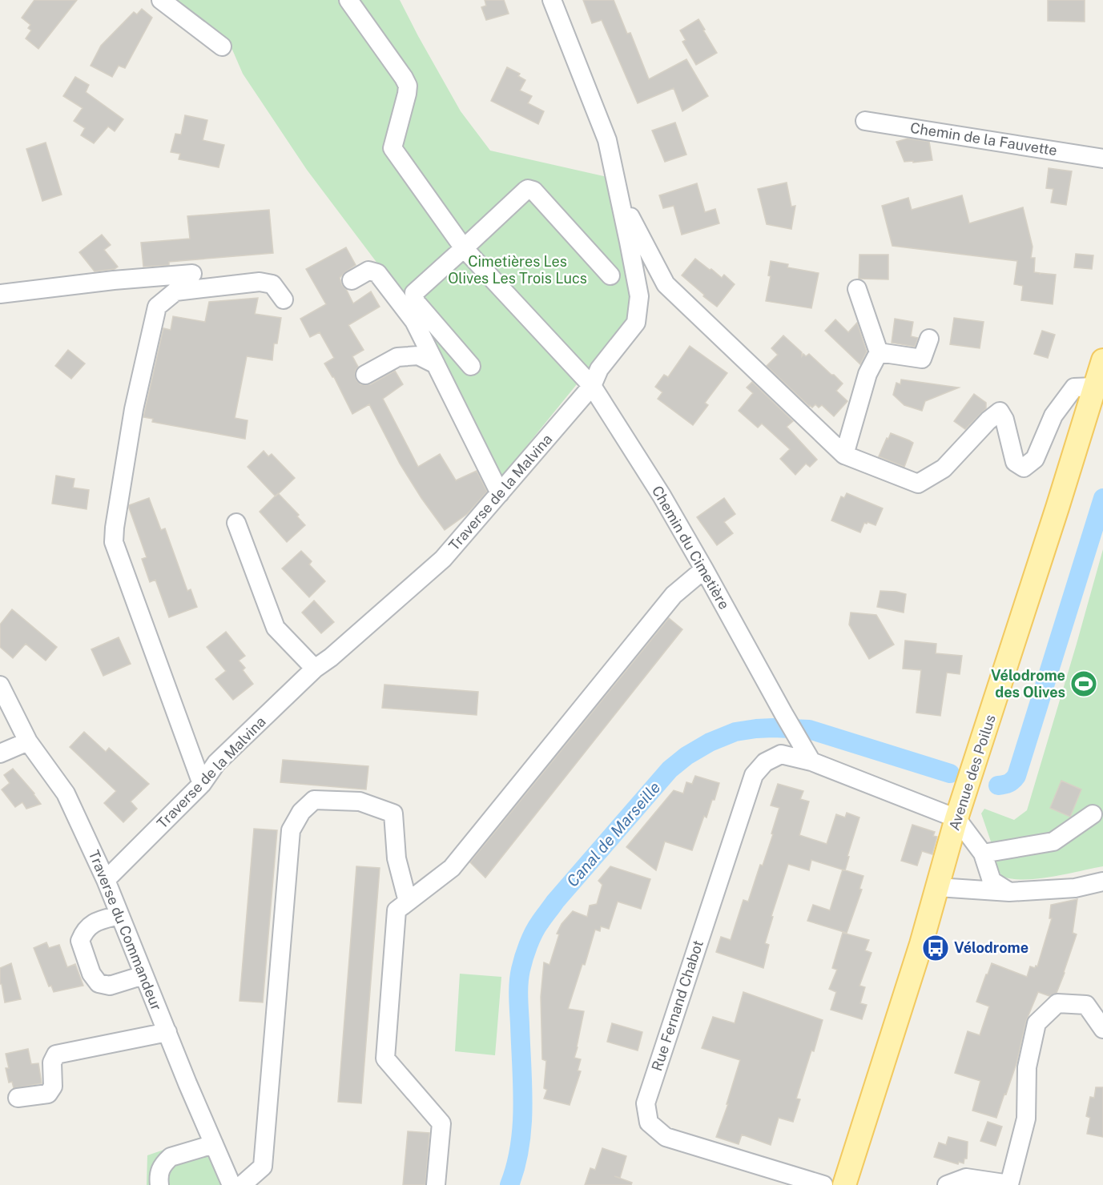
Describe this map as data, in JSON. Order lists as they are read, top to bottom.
{
  "streets": {
    "main road": ["Avenue des Poilus"],
    "street": [
      "Chemin de la Fauvette",
      "Traverse de la Malvina",
      "Chemin du Cimetière",
      "Traverse du Commandeur",
      "Rue Fernand Chabot"
    ]
  },
  "crossings": [
    ["Traverse de la Malvina", "Chemin du Cimetière"],
    ["Traverse de la Malvina", "Traverse du Commandeur"],
    ["Chemin du Cimetière", "Rue Fernand Chabot"]
  ],
  "water": ["Canal de Marseille"],
  "parks": ["Cimetières Les Olives Les Trois Lucs"],
  "places": {
    "sports": ["Vélodrome des Olives"],
    "bus stop": ["Vélodrome"]
  }
}
